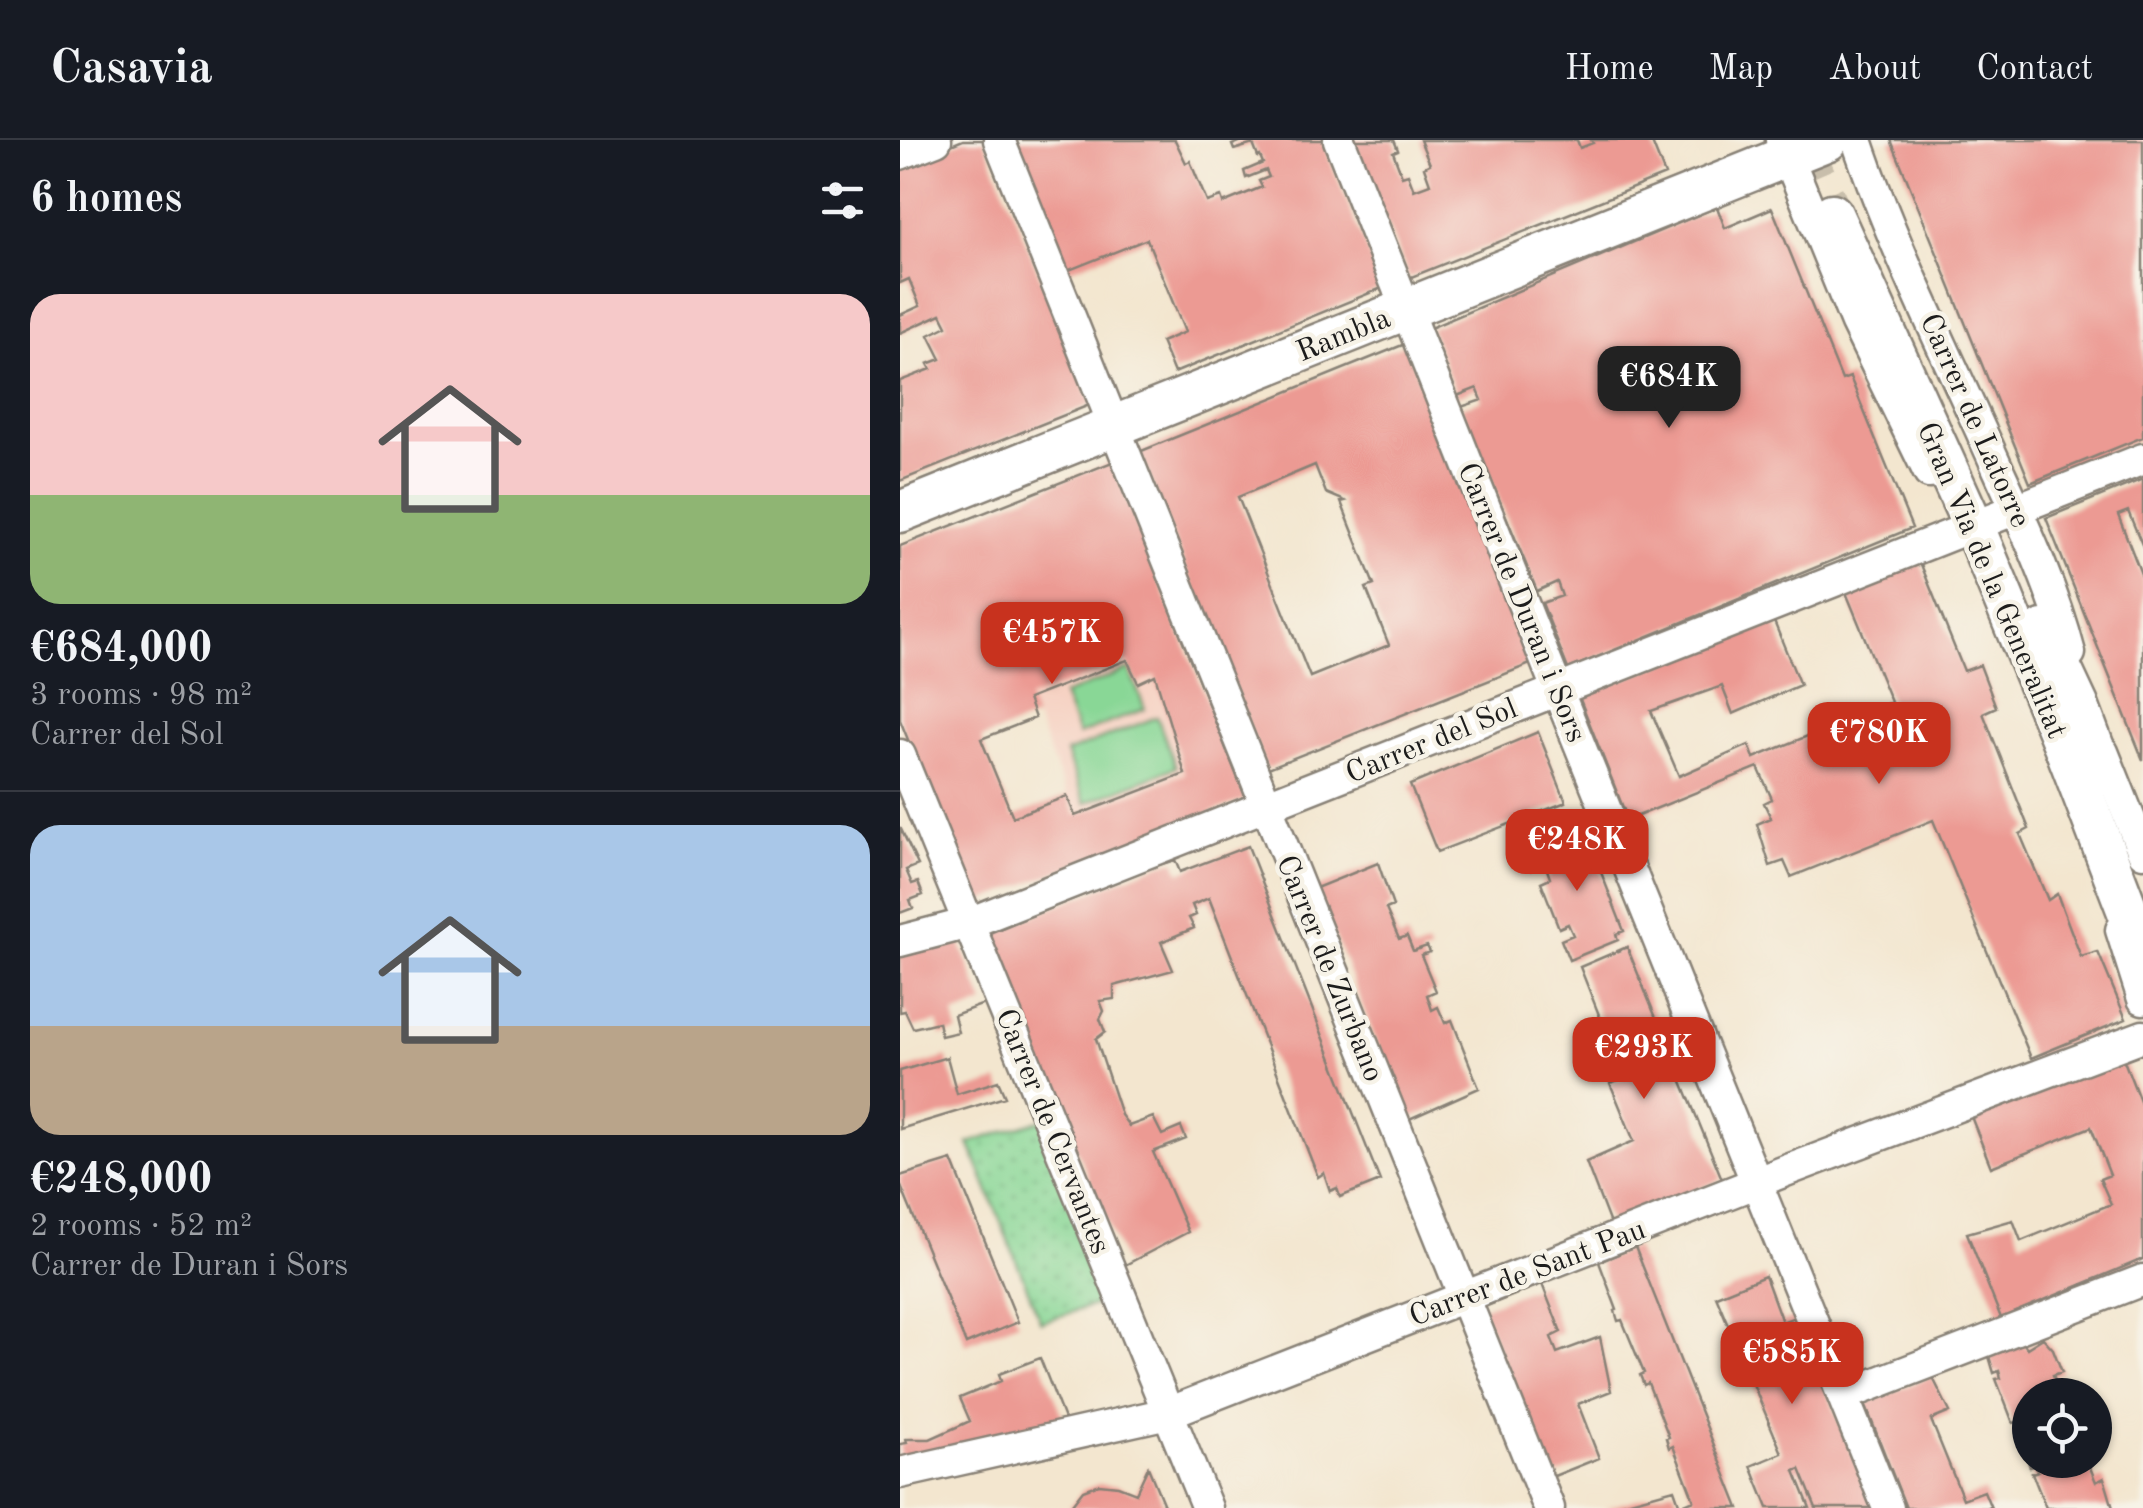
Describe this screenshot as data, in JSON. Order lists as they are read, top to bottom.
{
  "streets": {
    "street": [
      "Rambla",
      "Carrer de Latorre",
      "Gran Via de la Generalitat",
      "Carrer de Duran i Sors",
      "Carrer del Sol",
      "Carrer de Zurbano",
      "Carrer de Cervantes",
      "Carrer de Sant Pau"
    ]
  },
  "crossings": [
    ["Rambla", "Carrer de Latorre"],
    ["Rambla", "Carrer de Duran i Sors"],
    ["Rambla", "Carrer de Zurbano"],
    ["Carrer de Latorre", "Gran Via de la Generalitat"],
    ["Carrer de Latorre", "Carrer del Sol"],
    ["Gran Via de la Generalitat", "Carrer del Sol"],
    ["Carrer de Duran i Sors", "Carrer del Sol"],
    ["Carrer de Duran i Sors", "Carrer de Sant Pau"],
    ["Carrer del Sol", "Carrer de Zurbano"],
    ["Carrer del Sol", "Carrer de Cervantes"],
    ["Carrer de Zurbano", "Carrer de Sant Pau"],
    ["Carrer de Cervantes", "Carrer de Sant Pau"]
  ],
  "page": {
    "header": "Casavia",
    "nav": [
      "Home",
      "Map",
      "About",
      "Contact"
    ],
    "heading": "6 homes",
    "list": [
      {
        "name": "€684,000",
        "note": "3 rooms · 98 m² · Carrer del Sol"
      },
      {
        "name": "€248,000",
        "note": "2 rooms · 52 m² · Carrer de Duran i Sors"
      }
    ],
    "price": [
      "€684K",
      "€457K",
      "€780K",
      "€248K",
      "€293K",
      "€585K"
    ]
  }
}
